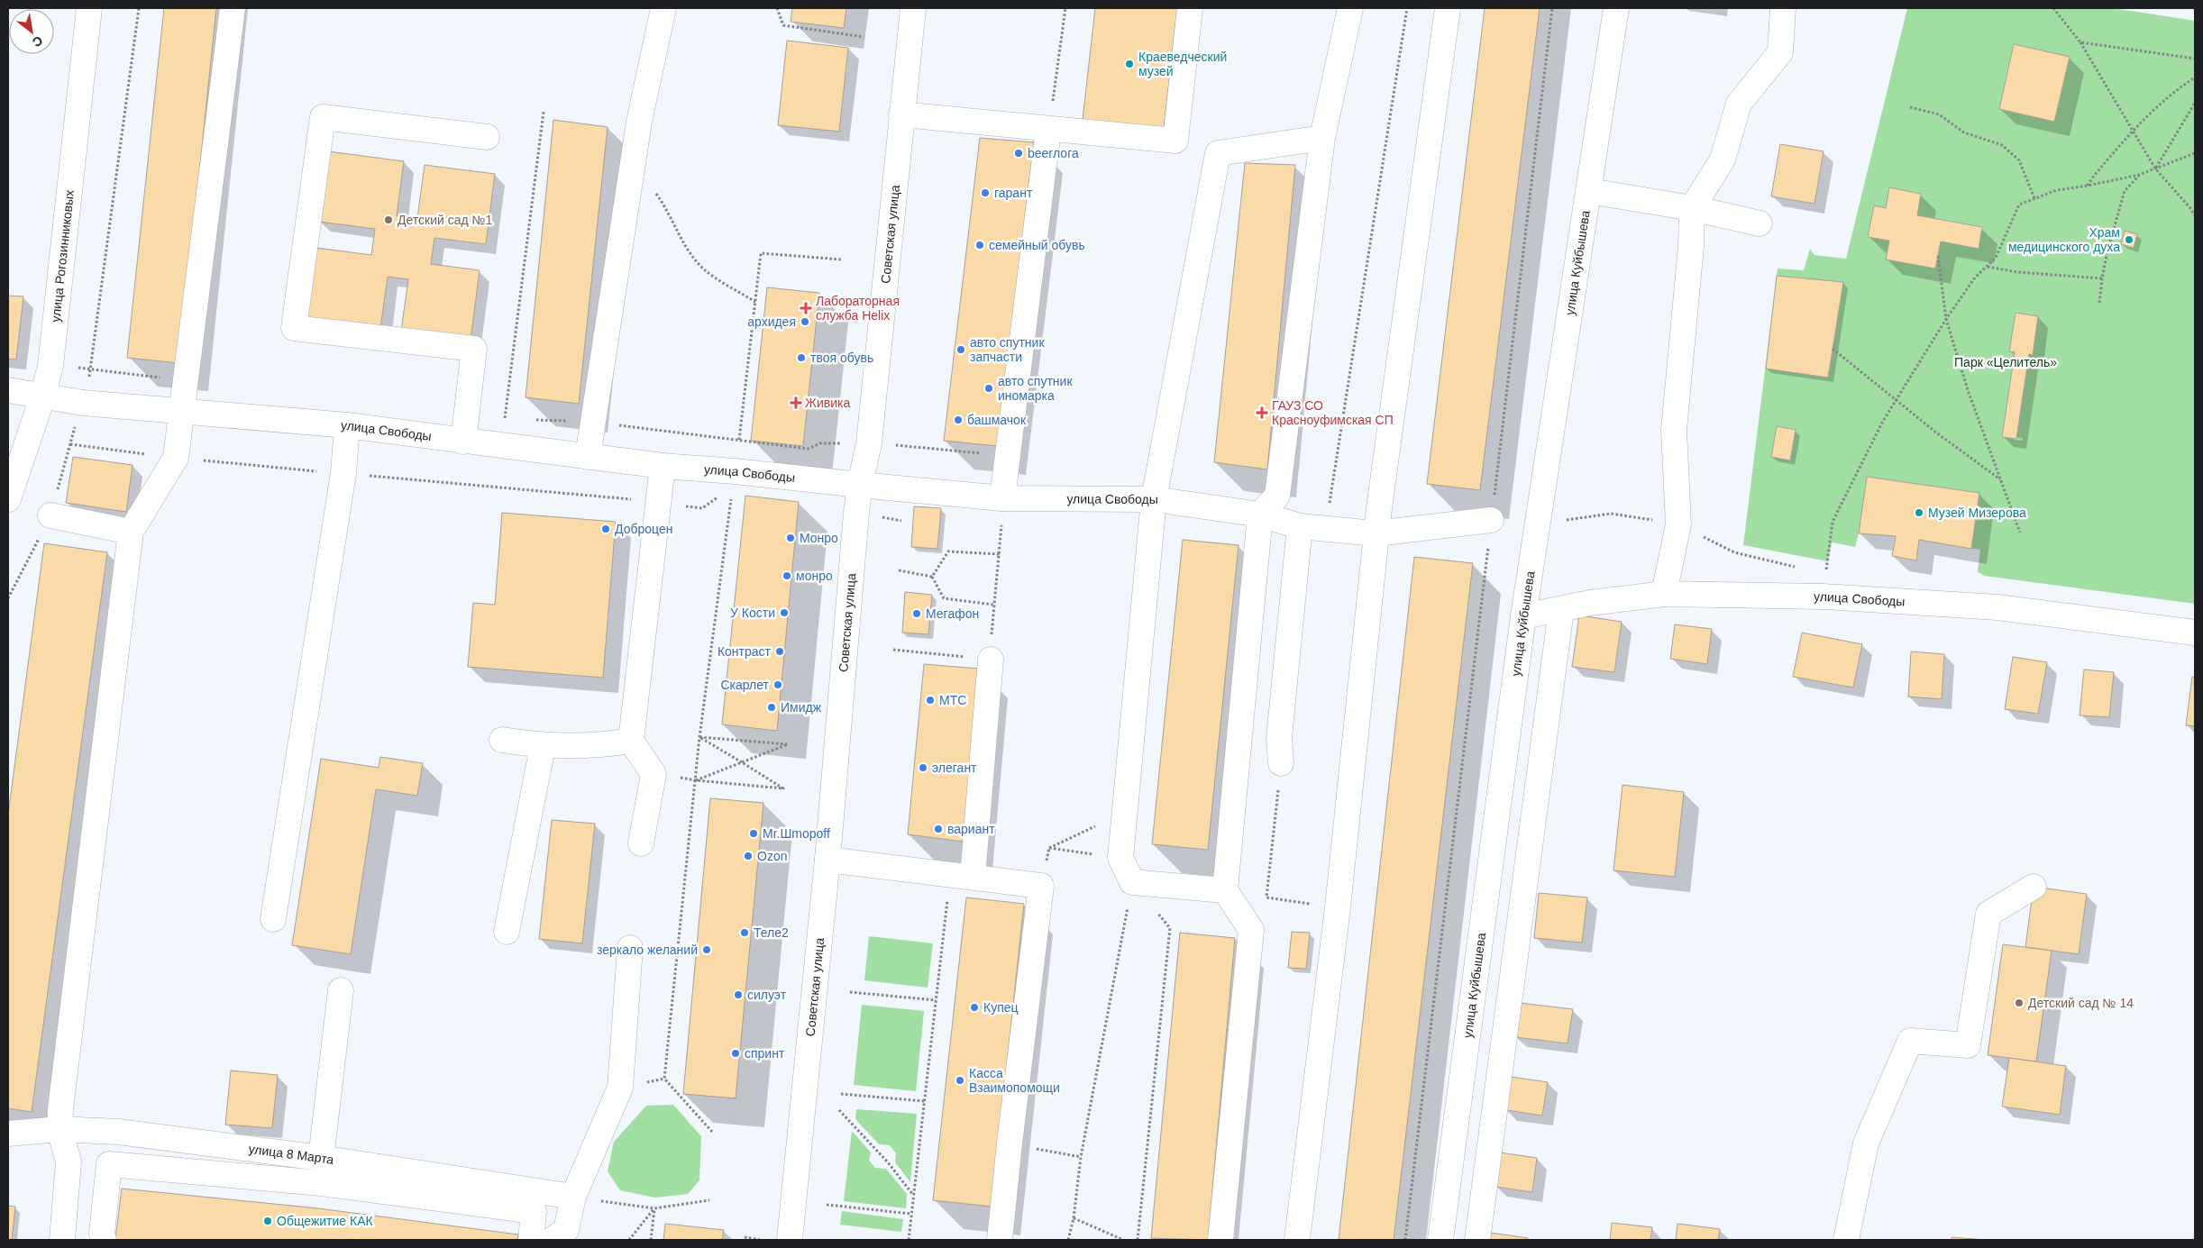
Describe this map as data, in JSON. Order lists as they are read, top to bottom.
{
  "streets": {
    "street": [
      "Советская улица",
      "улица Рогозинниковых",
      "улица Куйбышева",
      "улица Свободы",
      "улица 8 Марта"
    ]
  },
  "crossings": [
    ["Советская улица", "улица Свободы"],
    ["улица Рогозинниковых", "улица Свободы"],
    ["улица Куйбышева", "улица Свободы"]
  ],
  "parks": ["Парк «Целитель»"],
  "places": {
    "other": [
      "Краеведческий музей",
      "beerлога",
      "гарант",
      "Детский сад №1",
      "Храм медицинского духа",
      "семейный обувь",
      "архидея",
      "авто спутник запчасти",
      "твоя обувь",
      "авто спутник иномарка",
      "башмачок",
      "Музей Мизерова",
      "Доброцен",
      "Монро",
      "монро",
      "У Кости",
      "Мегафон",
      "Контраст",
      "Скарлет",
      "МТС",
      "Имидж",
      "элегант",
      "вариант",
      "Mr.Шmopoff",
      "Ozon",
      "Теле2",
      "зеркало желаний",
      "силуэт",
      "Детский сад № 14",
      "Купец",
      "спринт",
      "Касса Взаимопомощи",
      "Общежитие КАК"
    ],
    "health": ["Лабораторная служба Helix", "Живика", "ГАУЗ СО Красноуфимская СП"]
  },
  "north": "bottom right"
}
